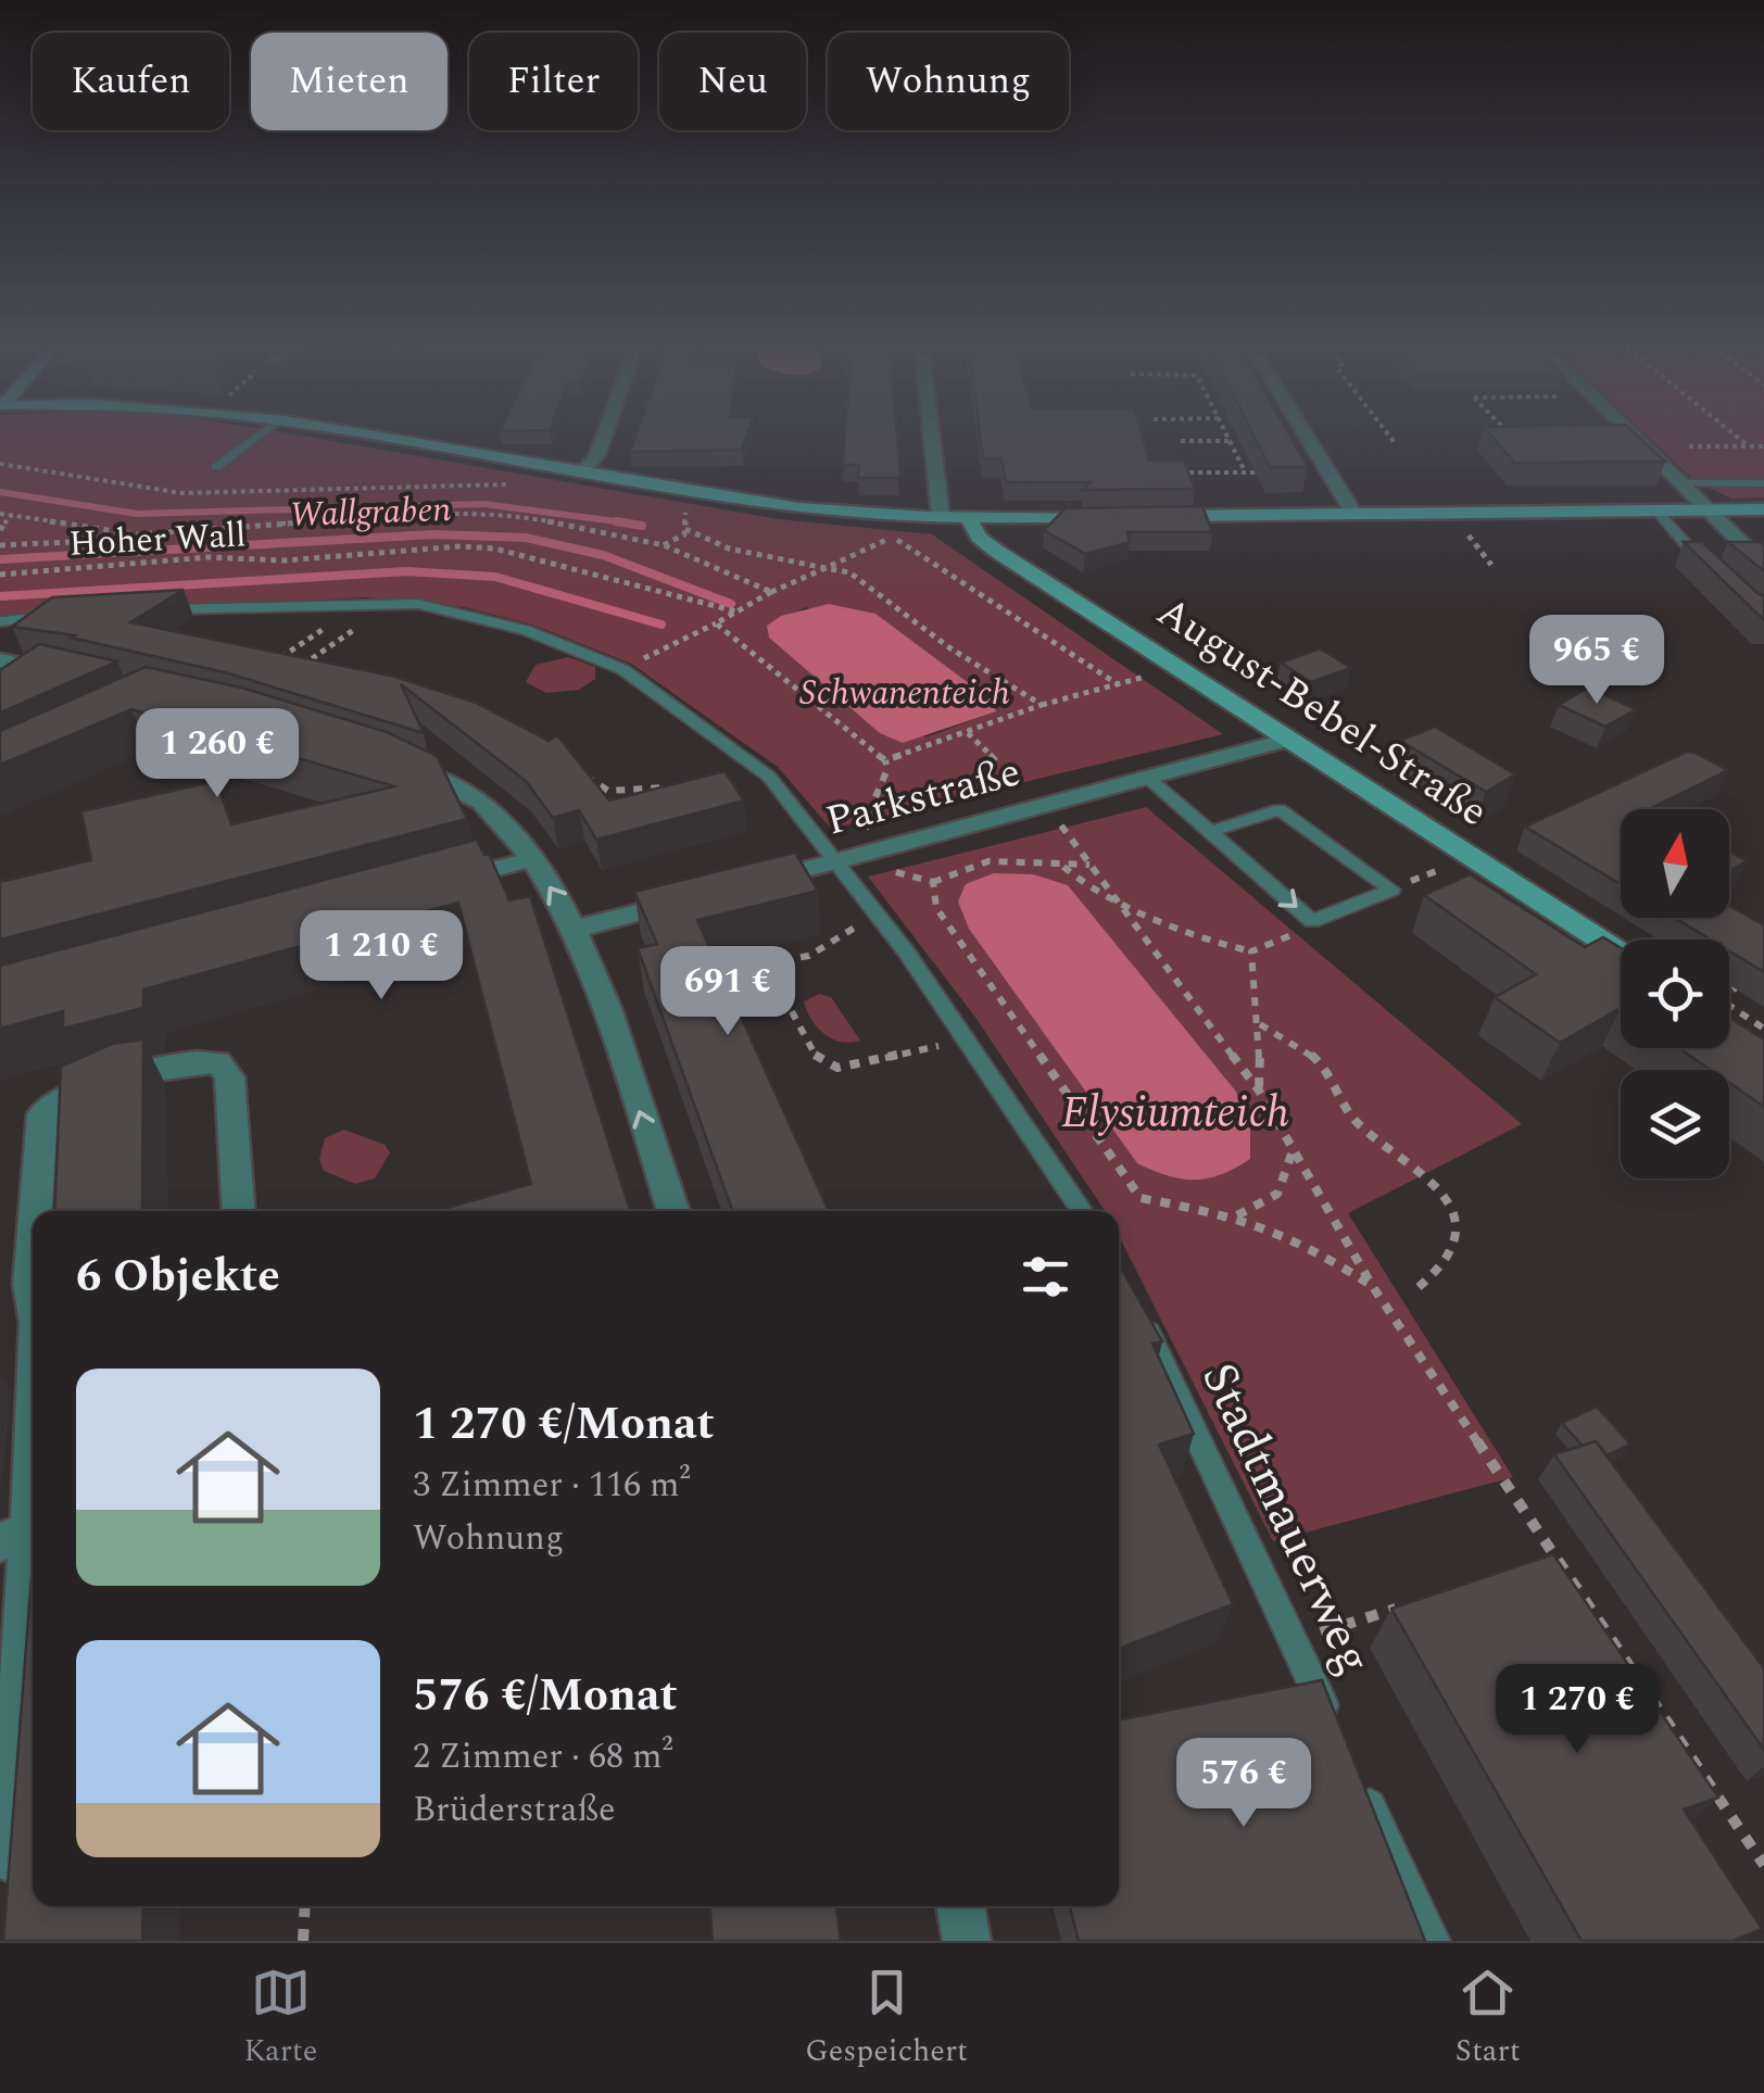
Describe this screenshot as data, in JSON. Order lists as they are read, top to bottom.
{
  "streets": {
    "main road": ["August-Bebel-Straße"],
    "street": ["Parkstraße"],
    "lane": ["Stadtmauerweg"],
    "path": ["Hoher Wall"]
  },
  "crossings": [
    ["August-Bebel-Straße", "Parkstraße"]
  ],
  "water": ["Wallgraben", "Schwanenteich", "Elysiumteich"],
  "north": "top",
  "page": {
    "chip": [
      "Kaufen",
      "Mieten",
      "Filter",
      "Neu",
      "Wohnung"
    ],
    "price": [
      "965 €",
      "1 260 €",
      "1 210 €",
      "691 €",
      "1 270 €",
      "576 €"
    ],
    "heading": "6 Objekte",
    "list": [
      {
        "name": "1 270 €/Monat",
        "note": "3 Zimmer · 116 m² · Wohnung"
      },
      {
        "name": "576 €/Monat",
        "note": "2 Zimmer · 68 m² · Brüderstraße"
      }
    ],
    "tabs": ["Karte", "Gespeichert", "Start"]
  }
}
